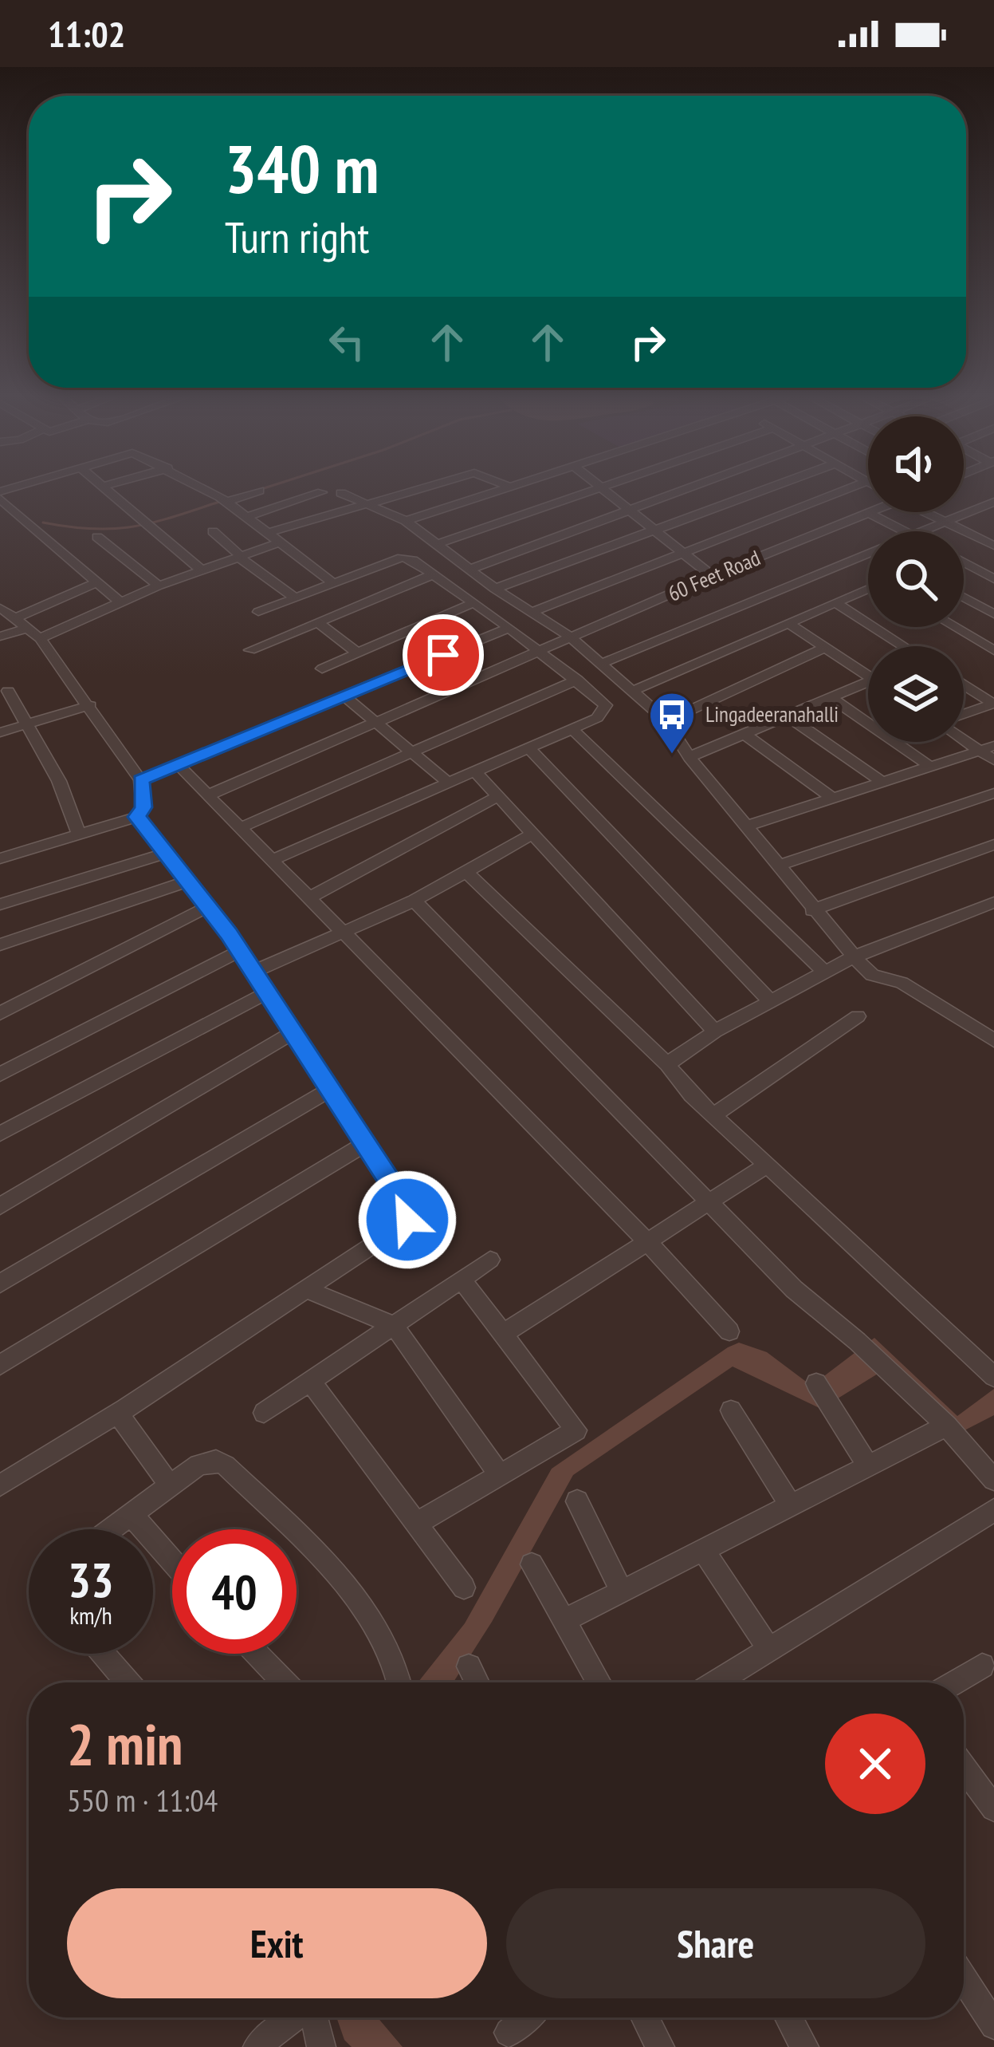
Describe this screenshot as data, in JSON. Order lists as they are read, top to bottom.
{
  "streets": {
    "street": ["60 Feet Road"]
  },
  "places": {
    "bus stop": ["Lingadeeranahalli"]
  },
  "page": {
    "status": "11:02",
    "turn": ["340 m", "Turn right"],
    "speed": "33 km/h",
    "limit": "40",
    "heading": ["2 min", "550 m · 11:04"],
    "buttons": ["Exit", "Share"]
  }
}
